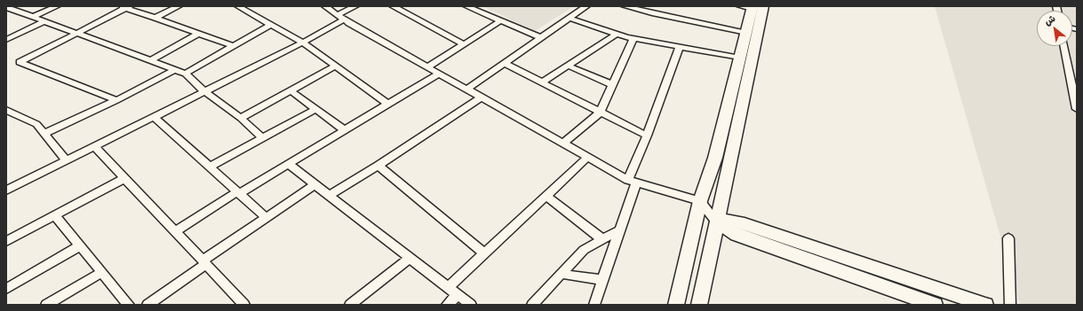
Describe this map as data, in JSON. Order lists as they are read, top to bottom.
{
  "north": "top left"
}
